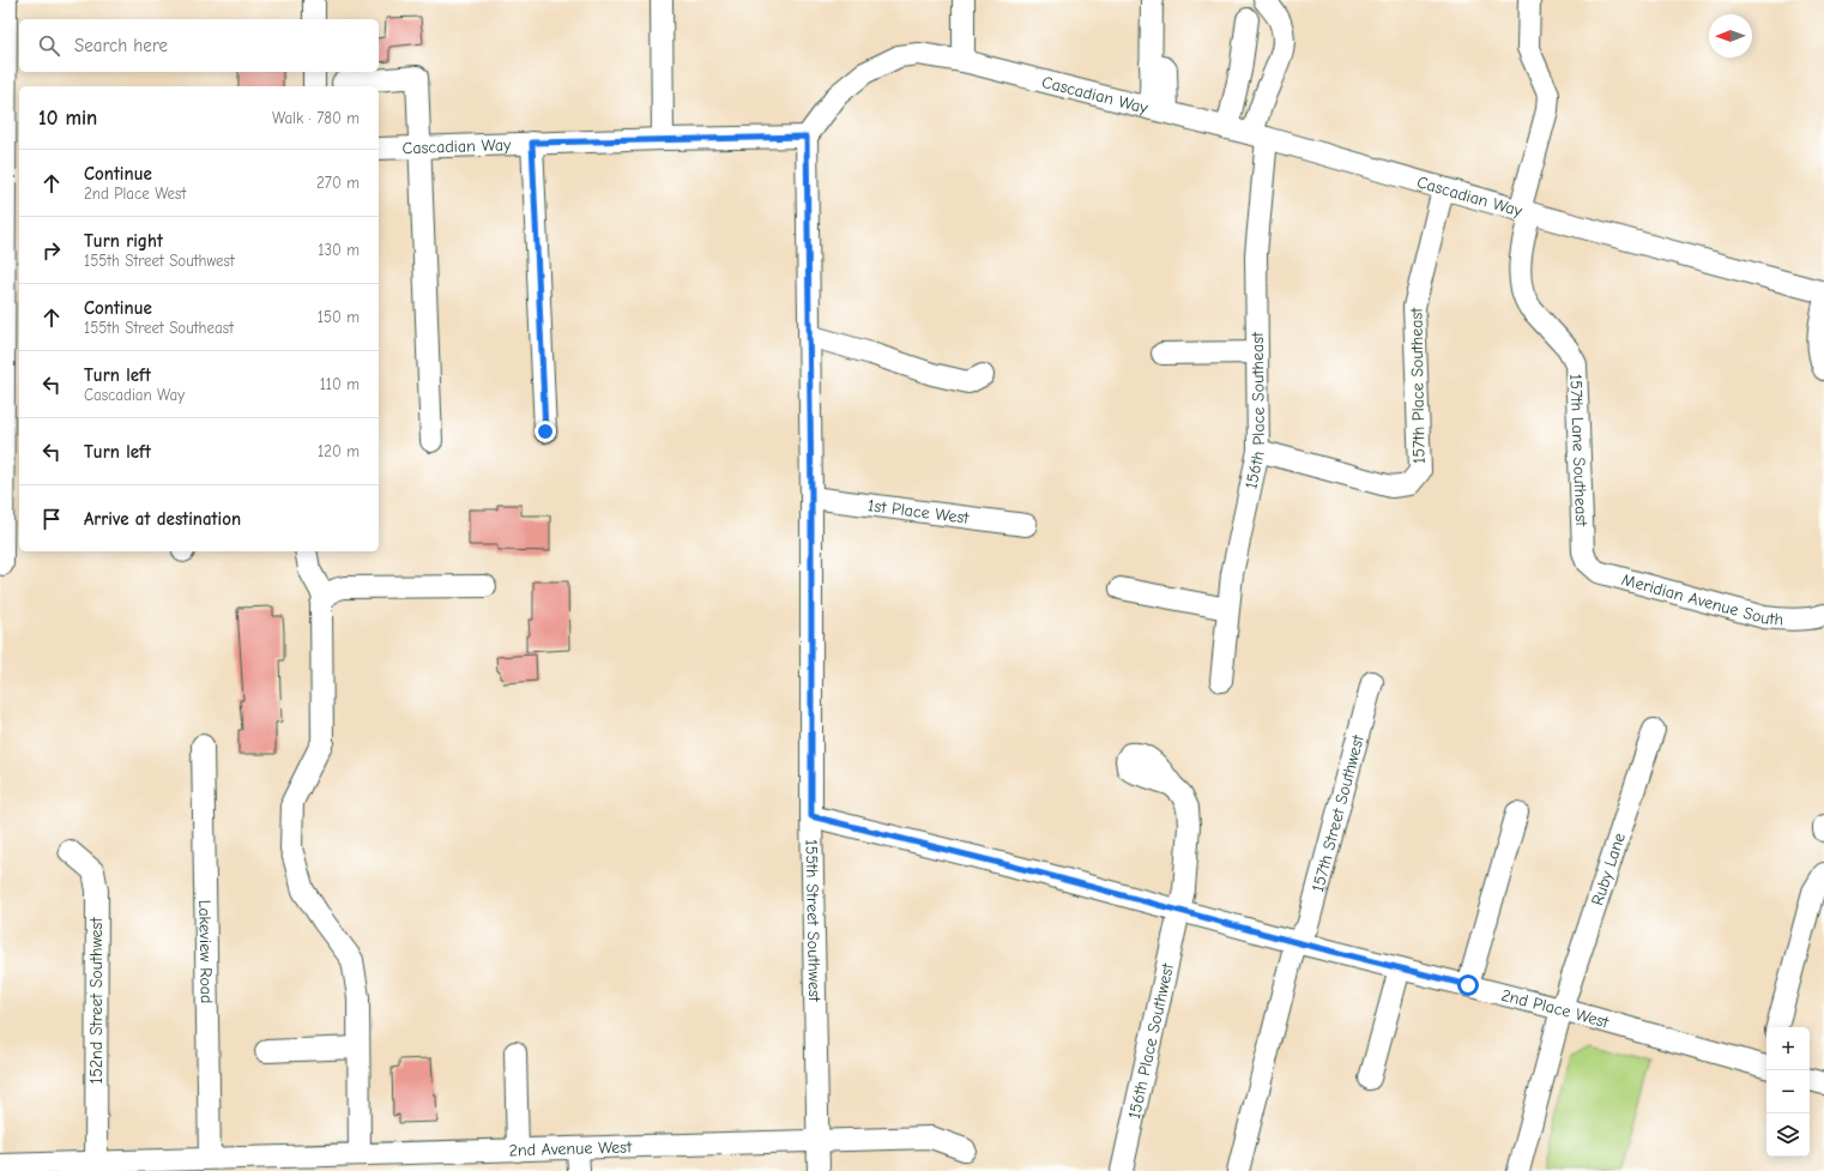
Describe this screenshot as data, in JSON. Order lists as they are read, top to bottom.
{
  "streets": {
    "street": [
      "Cascadian Way",
      "157th Place Southeast",
      "156th Place Southeast",
      "157th Lane Southeast",
      "1st Place West",
      "Meridian Avenue South",
      "157th Street Southwest",
      "Ruby Lane",
      "155th Street Southwest",
      "Lakeview Road",
      "152nd Street Southwest",
      "2nd Place West",
      "156th Place Southwest",
      "2nd Avenue West"
    ]
  },
  "crossings": [
    ["Cascadian Way", "157th Place Southeast"],
    ["Cascadian Way", "156th Place Southeast"],
    ["Cascadian Way", "157th Lane Southeast"],
    ["Cascadian Way", "155th Street Southwest"],
    ["157th Place Southeast", "156th Place Southeast"],
    ["157th Lane Southeast", "Meridian Avenue South"],
    ["1st Place West", "155th Street Southwest"],
    ["157th Street Southwest", "2nd Place West"],
    ["Ruby Lane", "2nd Place West"],
    ["155th Street Southwest", "2nd Place West"],
    ["155th Street Southwest", "2nd Avenue West"],
    ["Lakeview Road", "2nd Avenue West"],
    ["152nd Street Southwest", "2nd Avenue West"],
    ["2nd Place West", "156th Place Southwest"]
  ],
  "north": "left",
  "page": {
    "search": "Search here",
    "heading": ["10 min", "Walk · 780 m"],
    "list": [
      ["Continue", "2nd Place West", "270 m"],
      ["Turn right", "155th Street Southwest", "130 m"],
      ["Continue", "155th Street Southeast", "150 m"],
      ["Turn left", "Cascadian Way", "110 m"],
      ["Turn left", "120 m"],
      "Arrive at destination"
    ],
    "map_buttons": ["+", "−"]
  }
}
